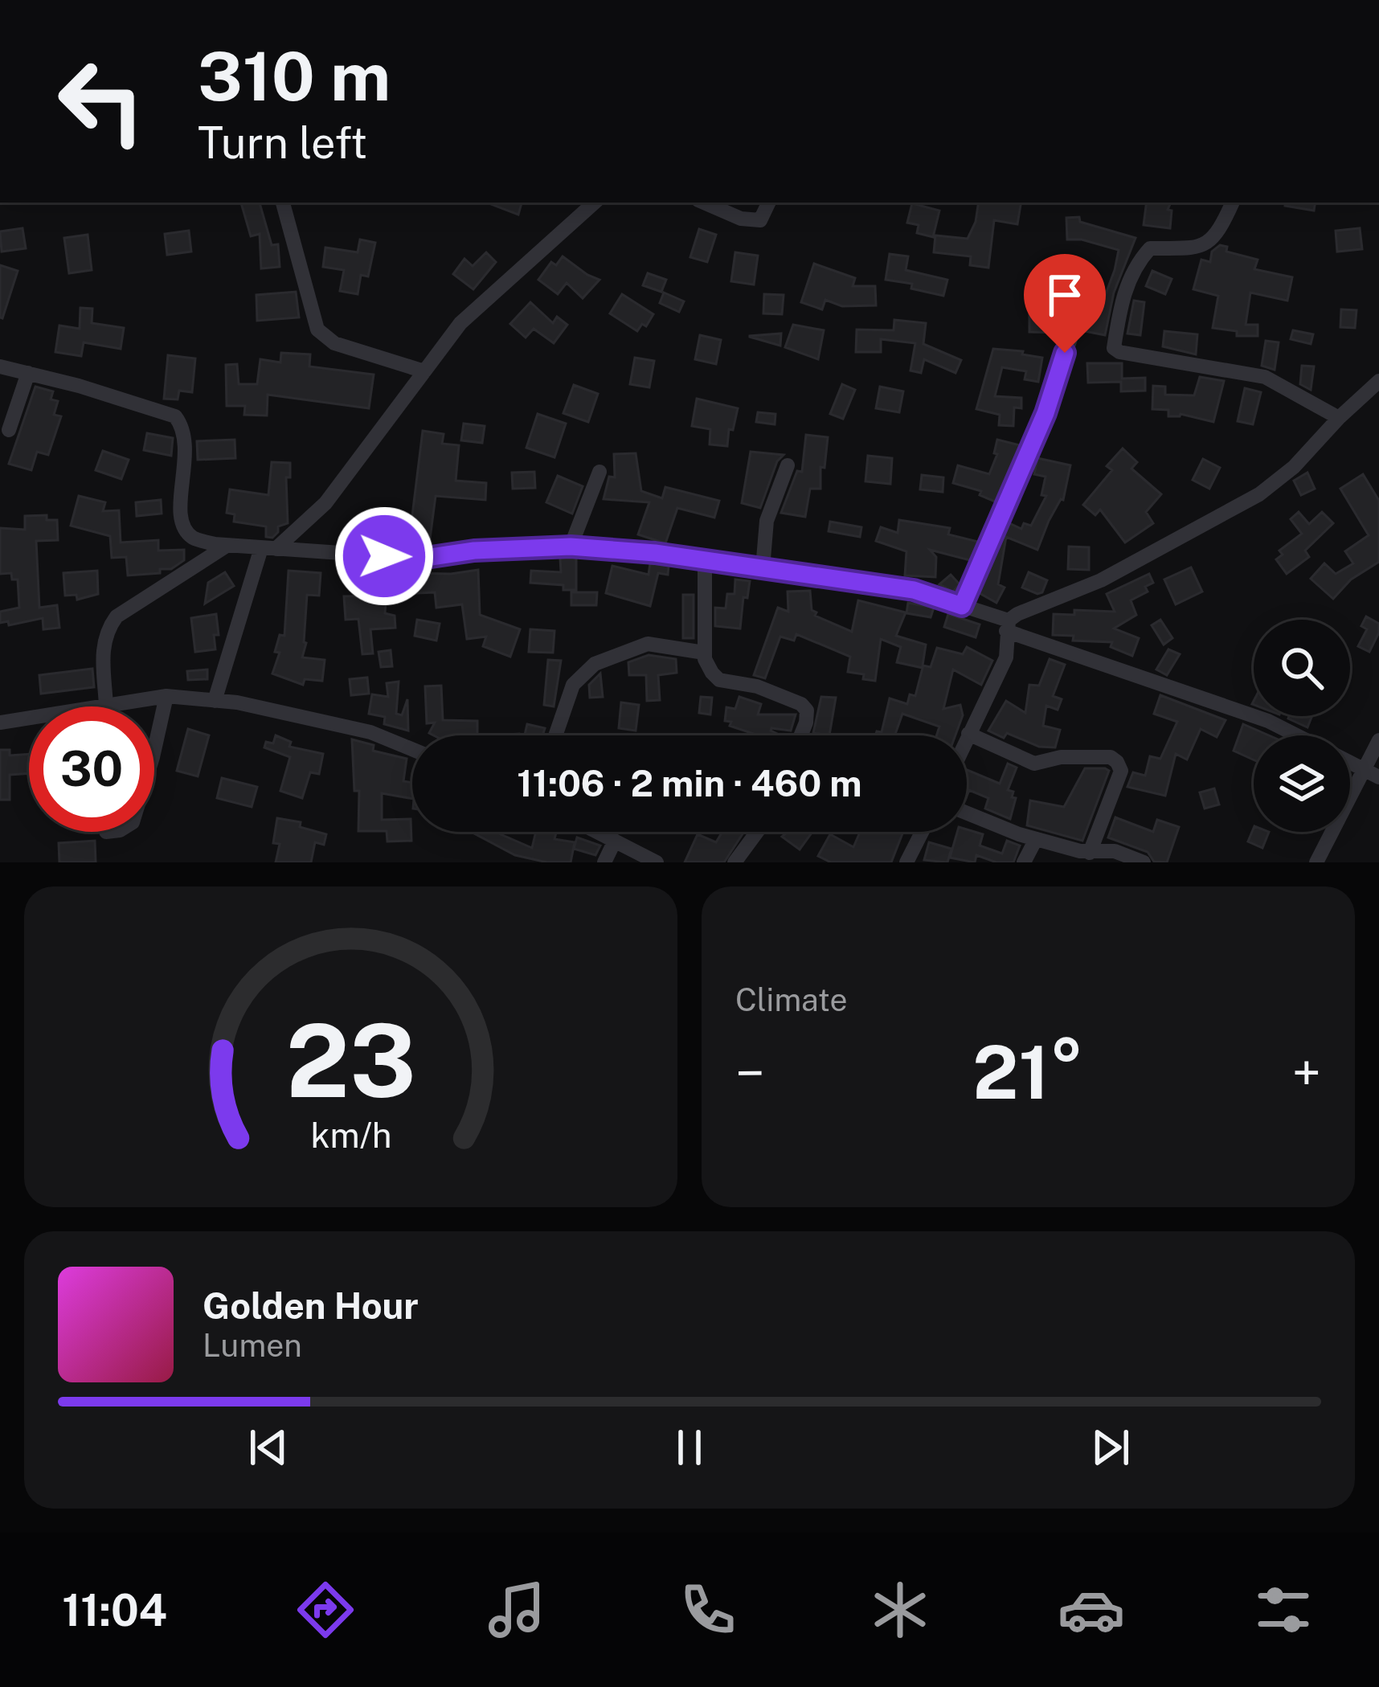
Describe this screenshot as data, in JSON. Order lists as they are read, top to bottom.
{
  "page": {
    "turn": ["310 m", "Turn left"],
    "limit": "30",
    "trip": "11:06 · 2 min · 460 m",
    "tile": "Climate",
    "heat": ["−", "21°", "+"],
    "song": ["Golden Hour", "Lumen"],
    "tabs": "11:04",
    "gauge": ["23", "km/h"]
  }
}
